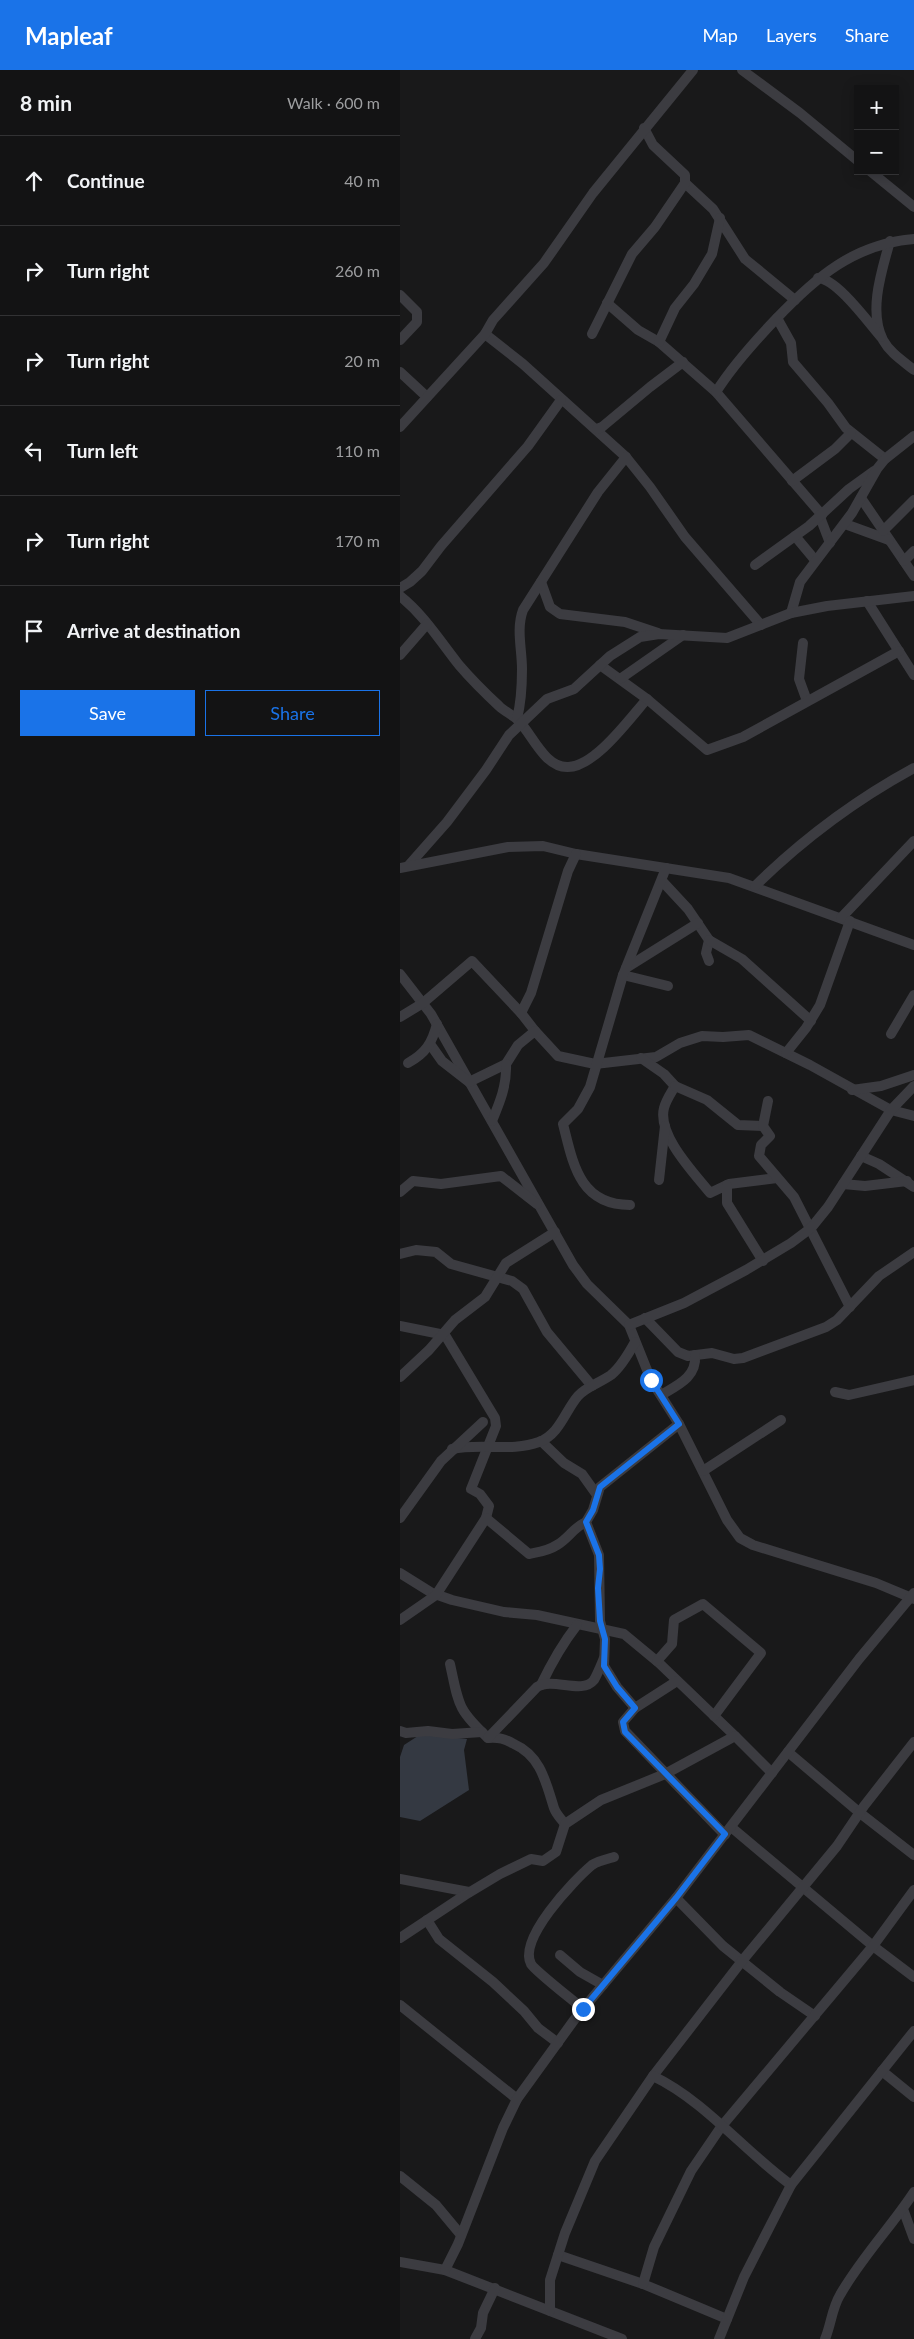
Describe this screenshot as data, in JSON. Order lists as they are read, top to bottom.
{
  "page": {
    "header": "Mapleaf",
    "nav": ["Map", "Layers", "Share"],
    "heading": ["8 min", "Walk · 600 m"],
    "map_buttons": ["+", "−"],
    "list": [
      ["Continue", "40 m"],
      ["Turn right", "260 m"],
      ["Turn right", "20 m"],
      ["Turn left", "110 m"],
      ["Turn right", "170 m"],
      "Arrive at destination"
    ],
    "buttons": ["Save", "Share"]
  }
}
